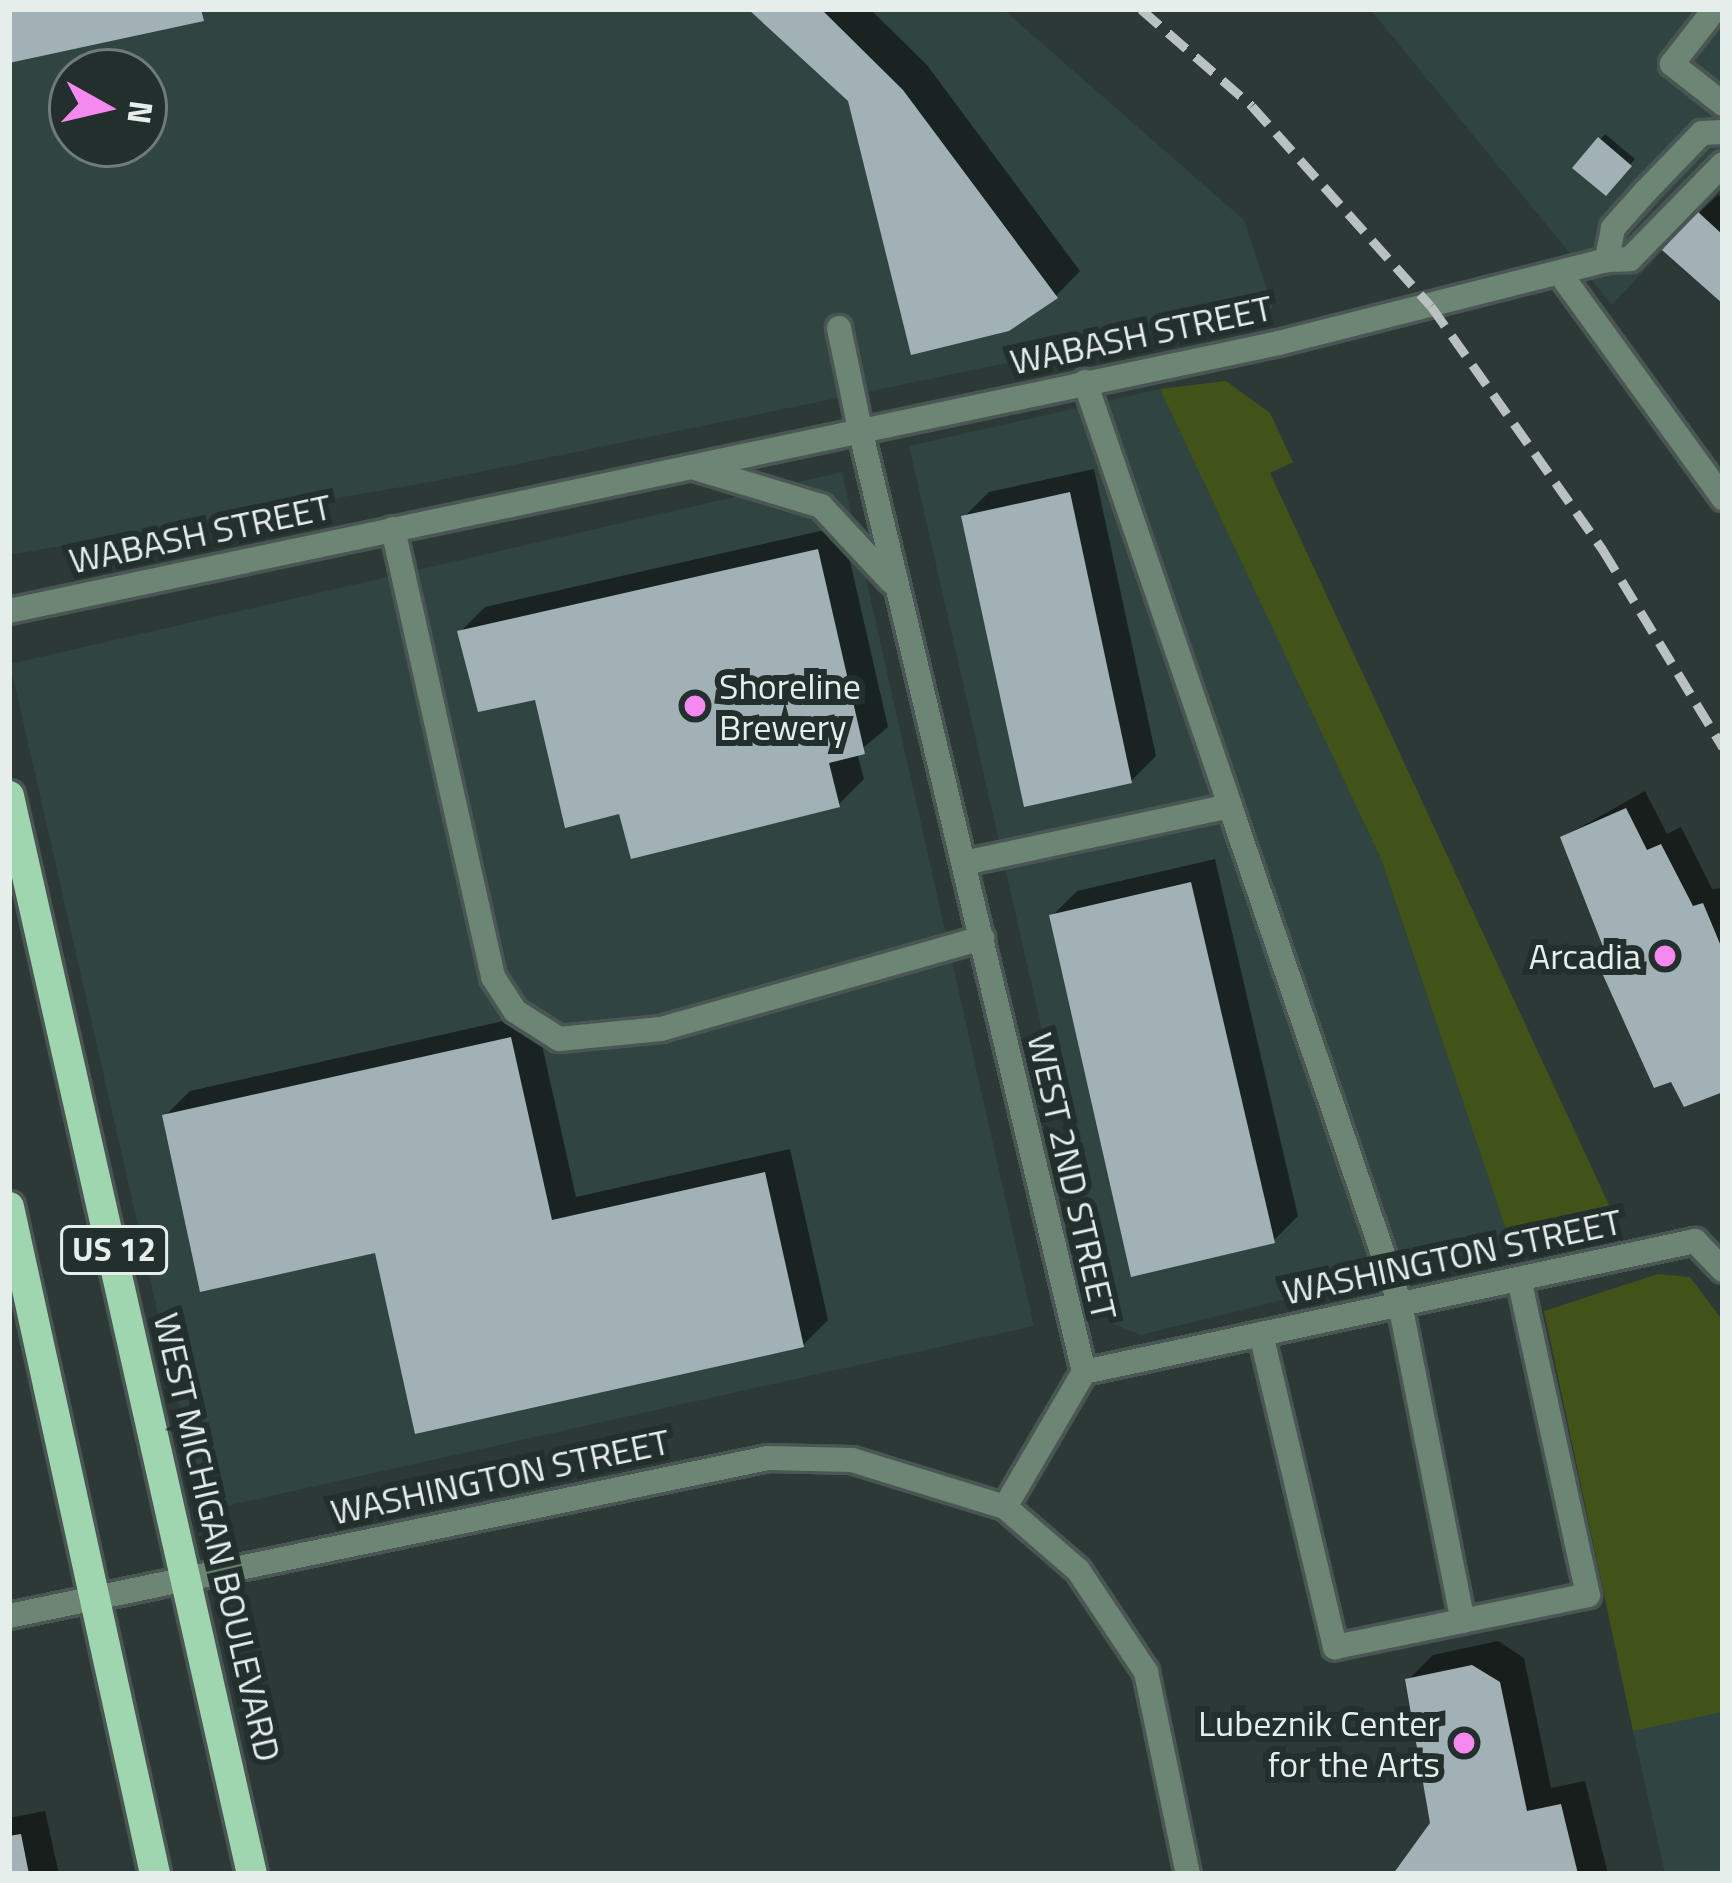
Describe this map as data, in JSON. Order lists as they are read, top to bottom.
{
  "streets": {
    "main road": ["US 12", "WEST MICHIGAN BOULEVARD"],
    "street": ["WABASH STREET", "WEST 2ND STREET", "WASHINGTON STREET"]
  },
  "crossings": [
    ["WABASH STREET", "WEST 2ND STREET"],
    ["WEST 2ND STREET", "WASHINGTON STREET"],
    ["US 12", "WASHINGTON STREET"],
    ["WASHINGTON STREET", "WEST MICHIGAN BOULEVARD"]
  ],
  "places": ["Shoreline Brewery", "Arcadia", "Lubeznik Center for the Arts"],
  "north": "right"
}
